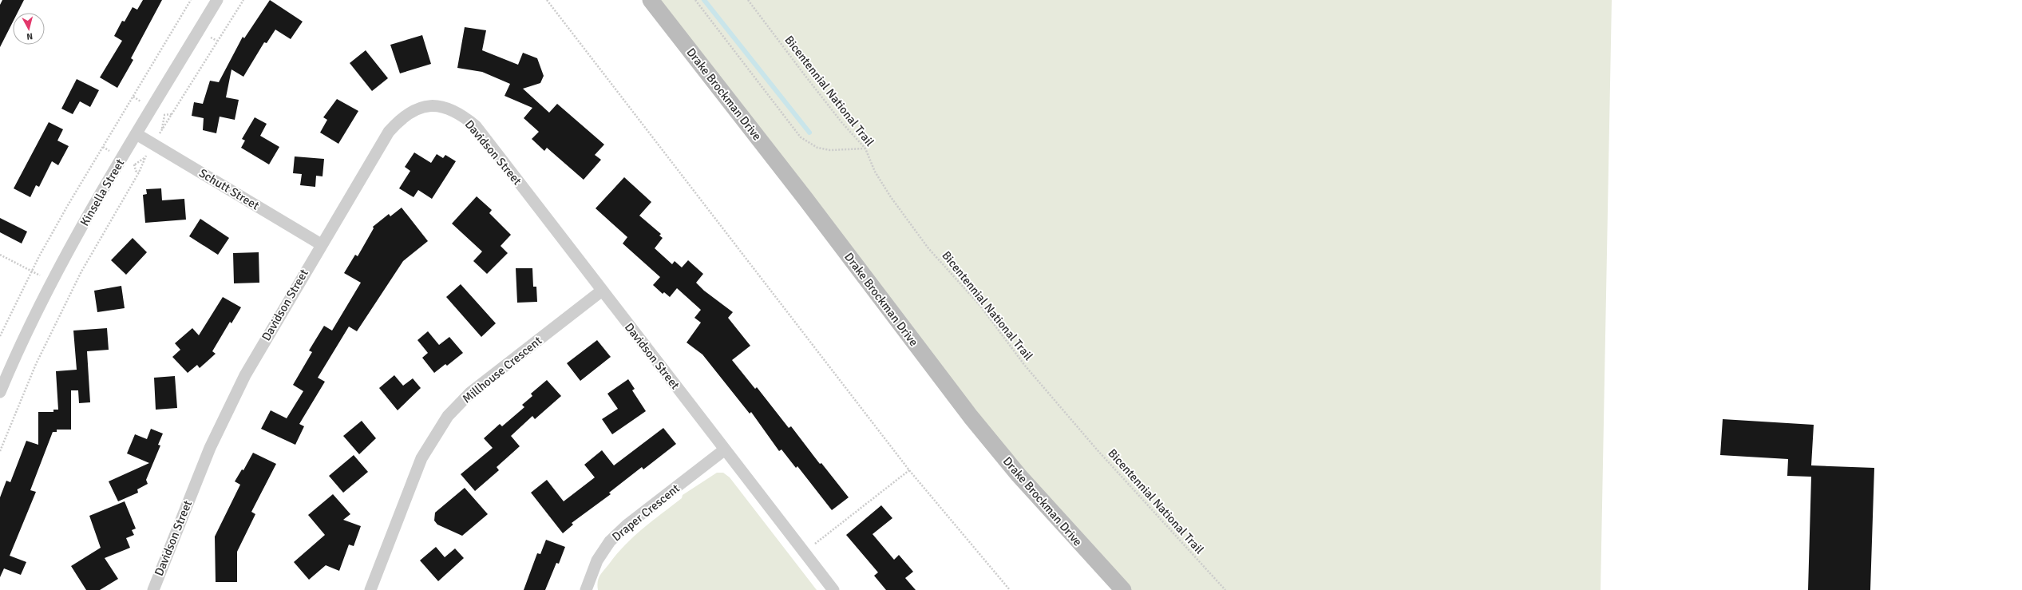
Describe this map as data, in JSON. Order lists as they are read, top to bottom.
{
  "streets": {
    "main road": ["Drake Brockman Drive"],
    "street": [
      "Davidson Street",
      "Schutt Street",
      "Kinsella Street",
      "Millhouse Crescent",
      "Draper Crescent"
    ],
    "path": ["Bicentennial National Trail"]
  },
  "crossings": [
    ["Davidson Street", "Schutt Street"],
    ["Davidson Street", "Millhouse Crescent"],
    ["Davidson Street", "Draper Crescent"],
    ["Schutt Street", "Kinsella Street"]
  ],
  "north": "bottom"
}
